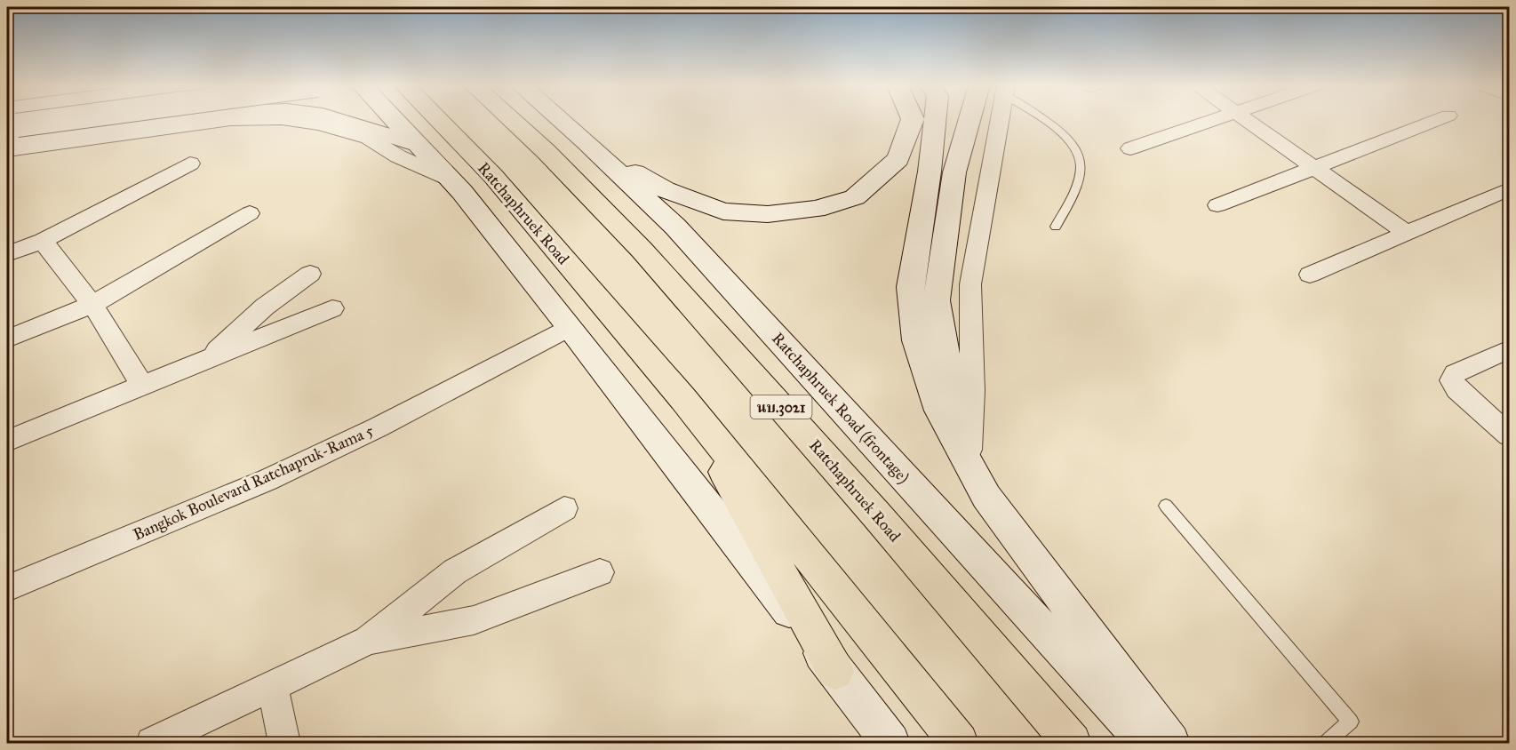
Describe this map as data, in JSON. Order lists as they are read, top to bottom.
{
  "streets": {
    "main road": ["Ratchaphruek Road", "นบ.3021", "Ratchaphruek Road (frontage)"],
    "street": ["Bangkok Boulevard Ratchapruk-Rama 5"]
  }
}
